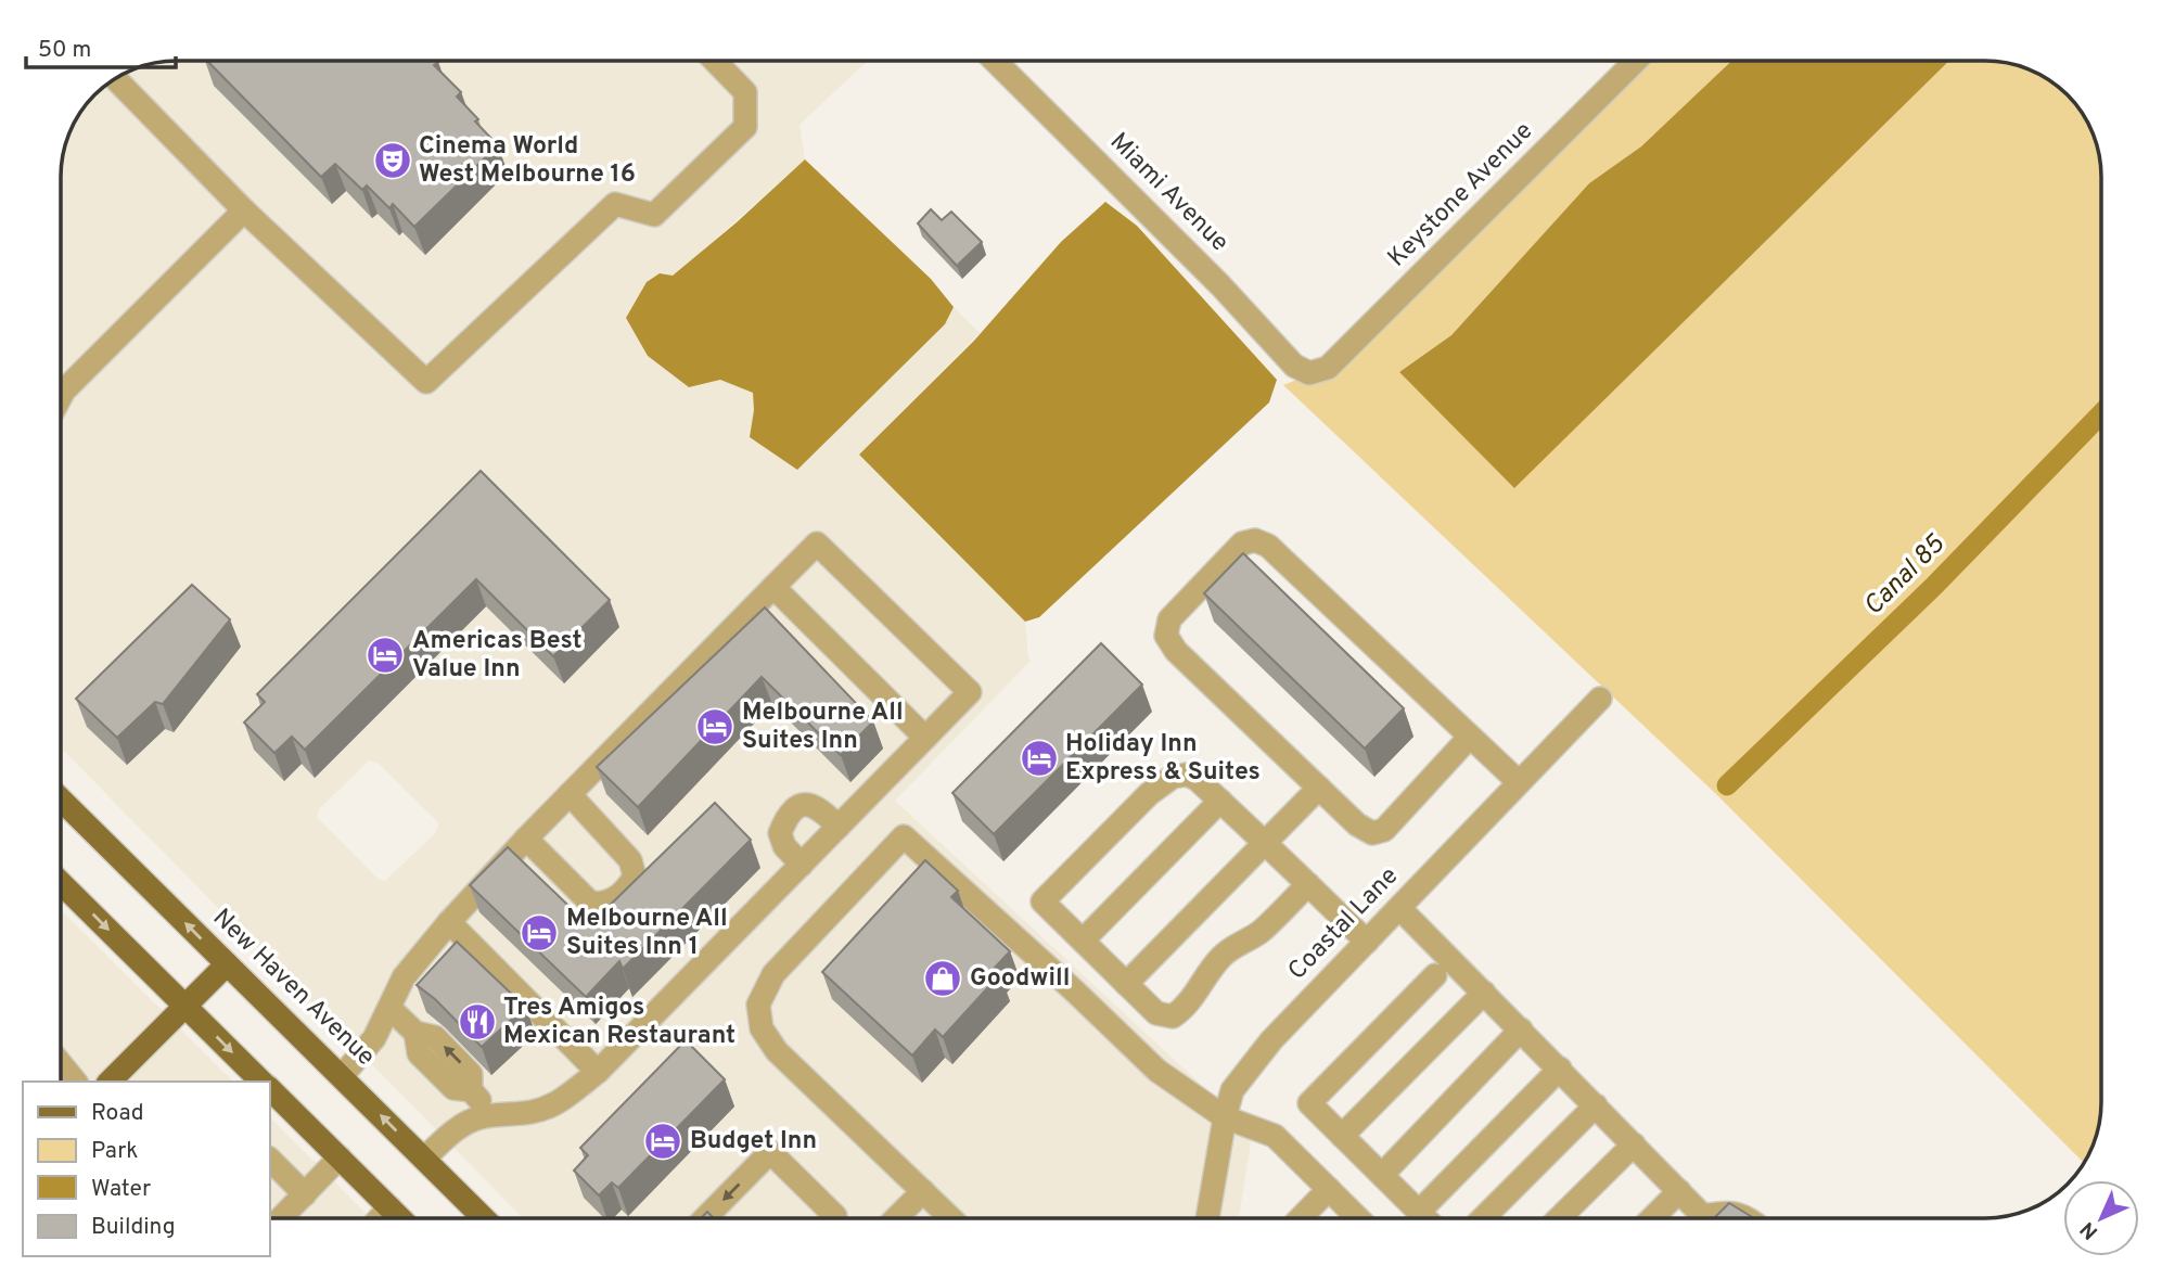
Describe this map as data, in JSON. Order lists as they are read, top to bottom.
{
  "streets": {
    "main road": ["New Haven Avenue"],
    "street": ["Miami Avenue", "Keystone Avenue", "Coastal Lane"]
  },
  "crossings": [
    ["Miami Avenue", "Keystone Avenue"]
  ],
  "water": ["Canal 85"],
  "places": {
    "theatre": ["Cinema World West Melbourne 16"],
    "hotel": [
      "Americas Best Value Inn",
      "Melbourne All Suites Inn",
      "Holiday Inn Express & Suites",
      "Melbourne All Suites Inn 1",
      "Budget Inn"
    ],
    "shop": ["Goodwill"],
    "restaurant": ["Tres Amigos Mexican Restaurant"]
  },
  "legend": [
    "Road",
    "Park",
    "Water",
    "Building"
  ],
  "scale_bar": "50 m",
  "north": "bottom left"
}
